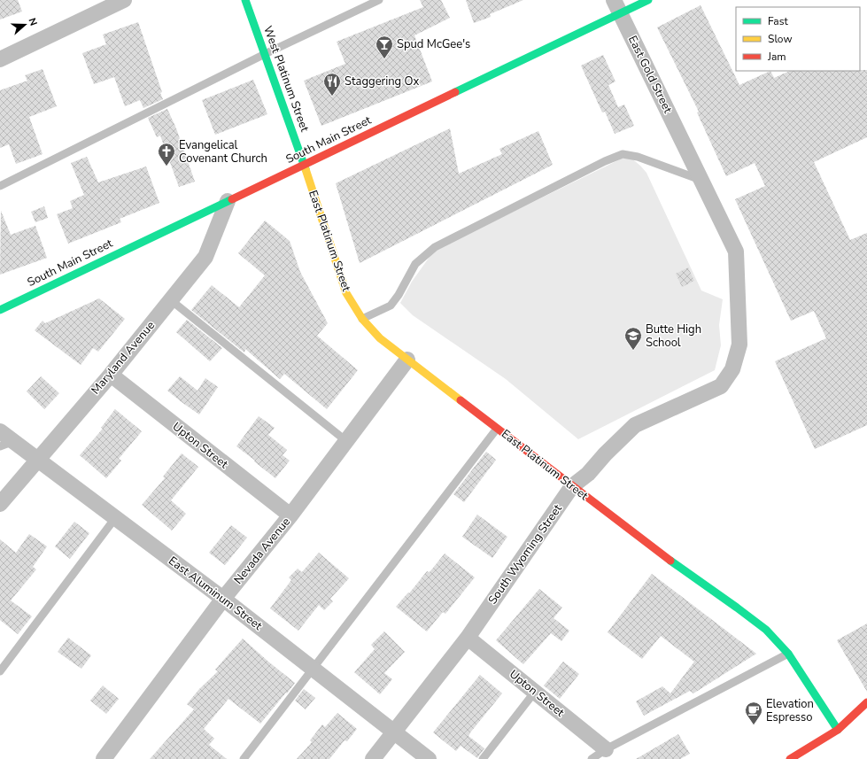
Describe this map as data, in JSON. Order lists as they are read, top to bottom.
{
  "streets": {
    "street": [
      "East Gold Street",
      "West Platinum Street",
      "South Main Street",
      "East Platinum Street",
      "Maryland Avenue",
      "Upton Street",
      "Nevada Avenue",
      "South Wyoming Street",
      "East Aluminum Street"
    ]
  },
  "crossings": [
    ["East Gold Street", "South Main Street"],
    ["East Gold Street", "South Wyoming Street"],
    ["West Platinum Street", "South Main Street"],
    ["West Platinum Street", "East Platinum Street"],
    ["South Main Street", "East Platinum Street"],
    ["South Main Street", "Maryland Avenue"],
    ["East Platinum Street", "Nevada Avenue"],
    ["East Platinum Street", "South Wyoming Street"],
    ["Maryland Avenue", "Upton Street"],
    ["Maryland Avenue", "East Aluminum Street"],
    ["Upton Street", "Nevada Avenue"],
    ["Upton Street", "South Wyoming Street"],
    ["Nevada Avenue", "East Aluminum Street"],
    ["South Wyoming Street", "East Aluminum Street"]
  ],
  "places": {
    "bar": ["Spud McGee's"],
    "restaurant": ["Staggering Ox"],
    "church": ["Evangelical Covenant Church"],
    "school or university": ["Butte High School"],
    "cafe": ["Elevation Espresso"]
  },
  "legend": ["Fast", "Slow", "Jam"],
  "north": "right"
}
